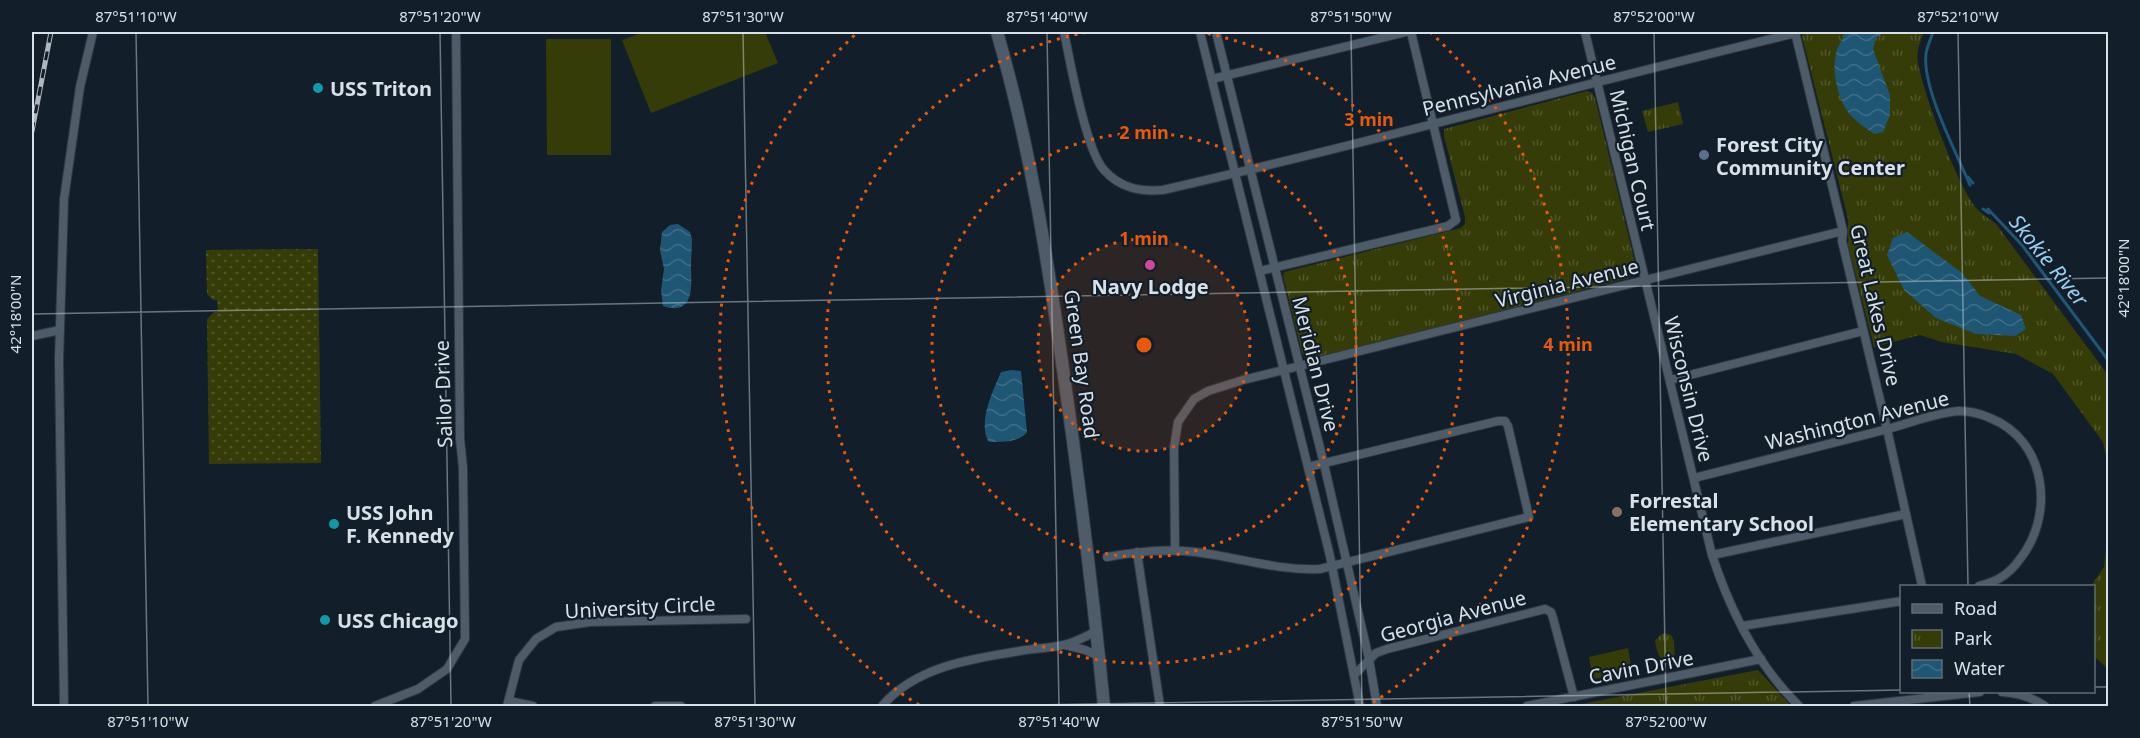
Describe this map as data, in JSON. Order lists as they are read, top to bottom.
{
  "streets": {
    "main road": ["Green Bay Road"],
    "street": [
      "Pennsylvania Avenue",
      "Michigan Court",
      "Virginia Avenue",
      "Great Lakes Drive",
      "Meridian Drive",
      "Wisconsin Drive",
      "Sailor Drive",
      "Washington Avenue",
      "University Circle",
      "Georgia Avenue",
      "Cavin Drive"
    ]
  },
  "crossings": [
    ["Pennsylvania Avenue", "Michigan Court"],
    ["Pennsylvania Avenue", "Great Lakes Drive"],
    ["Pennsylvania Avenue", "Meridian Drive"],
    ["Michigan Court", "Virginia Avenue"],
    ["Michigan Court", "Wisconsin Drive"],
    ["Virginia Avenue", "Great Lakes Drive"],
    ["Virginia Avenue", "Meridian Drive"],
    ["Virginia Avenue", "Wisconsin Drive"],
    ["Great Lakes Drive", "Washington Avenue"],
    ["Meridian Drive", "Georgia Avenue"],
    ["Wisconsin Drive", "Washington Avenue"],
    ["Wisconsin Drive", "Cavin Drive"],
    ["Georgia Avenue", "Cavin Drive"]
  ],
  "water": ["Skokie River"],
  "places": [
    "USS Triton",
    "Forest City Community Center",
    "Navy Lodge",
    "Forrestal Elementary School",
    "USS John F. Kennedy",
    "USS Chicago"
  ],
  "legend": ["Road", "Park", "Water"],
  "coordinates": [
    "87°51'10\"W",
    "87°51'20\"W",
    "87°51'30\"W",
    "87°51'40\"W",
    "87°51'50\"W",
    "87°52'00\"W",
    "87°52'10\"W",
    "42°18'00\"N"
  ],
  "rings": [
    "3 min",
    "2 min",
    "1 min",
    "4 min"
  ]
}
